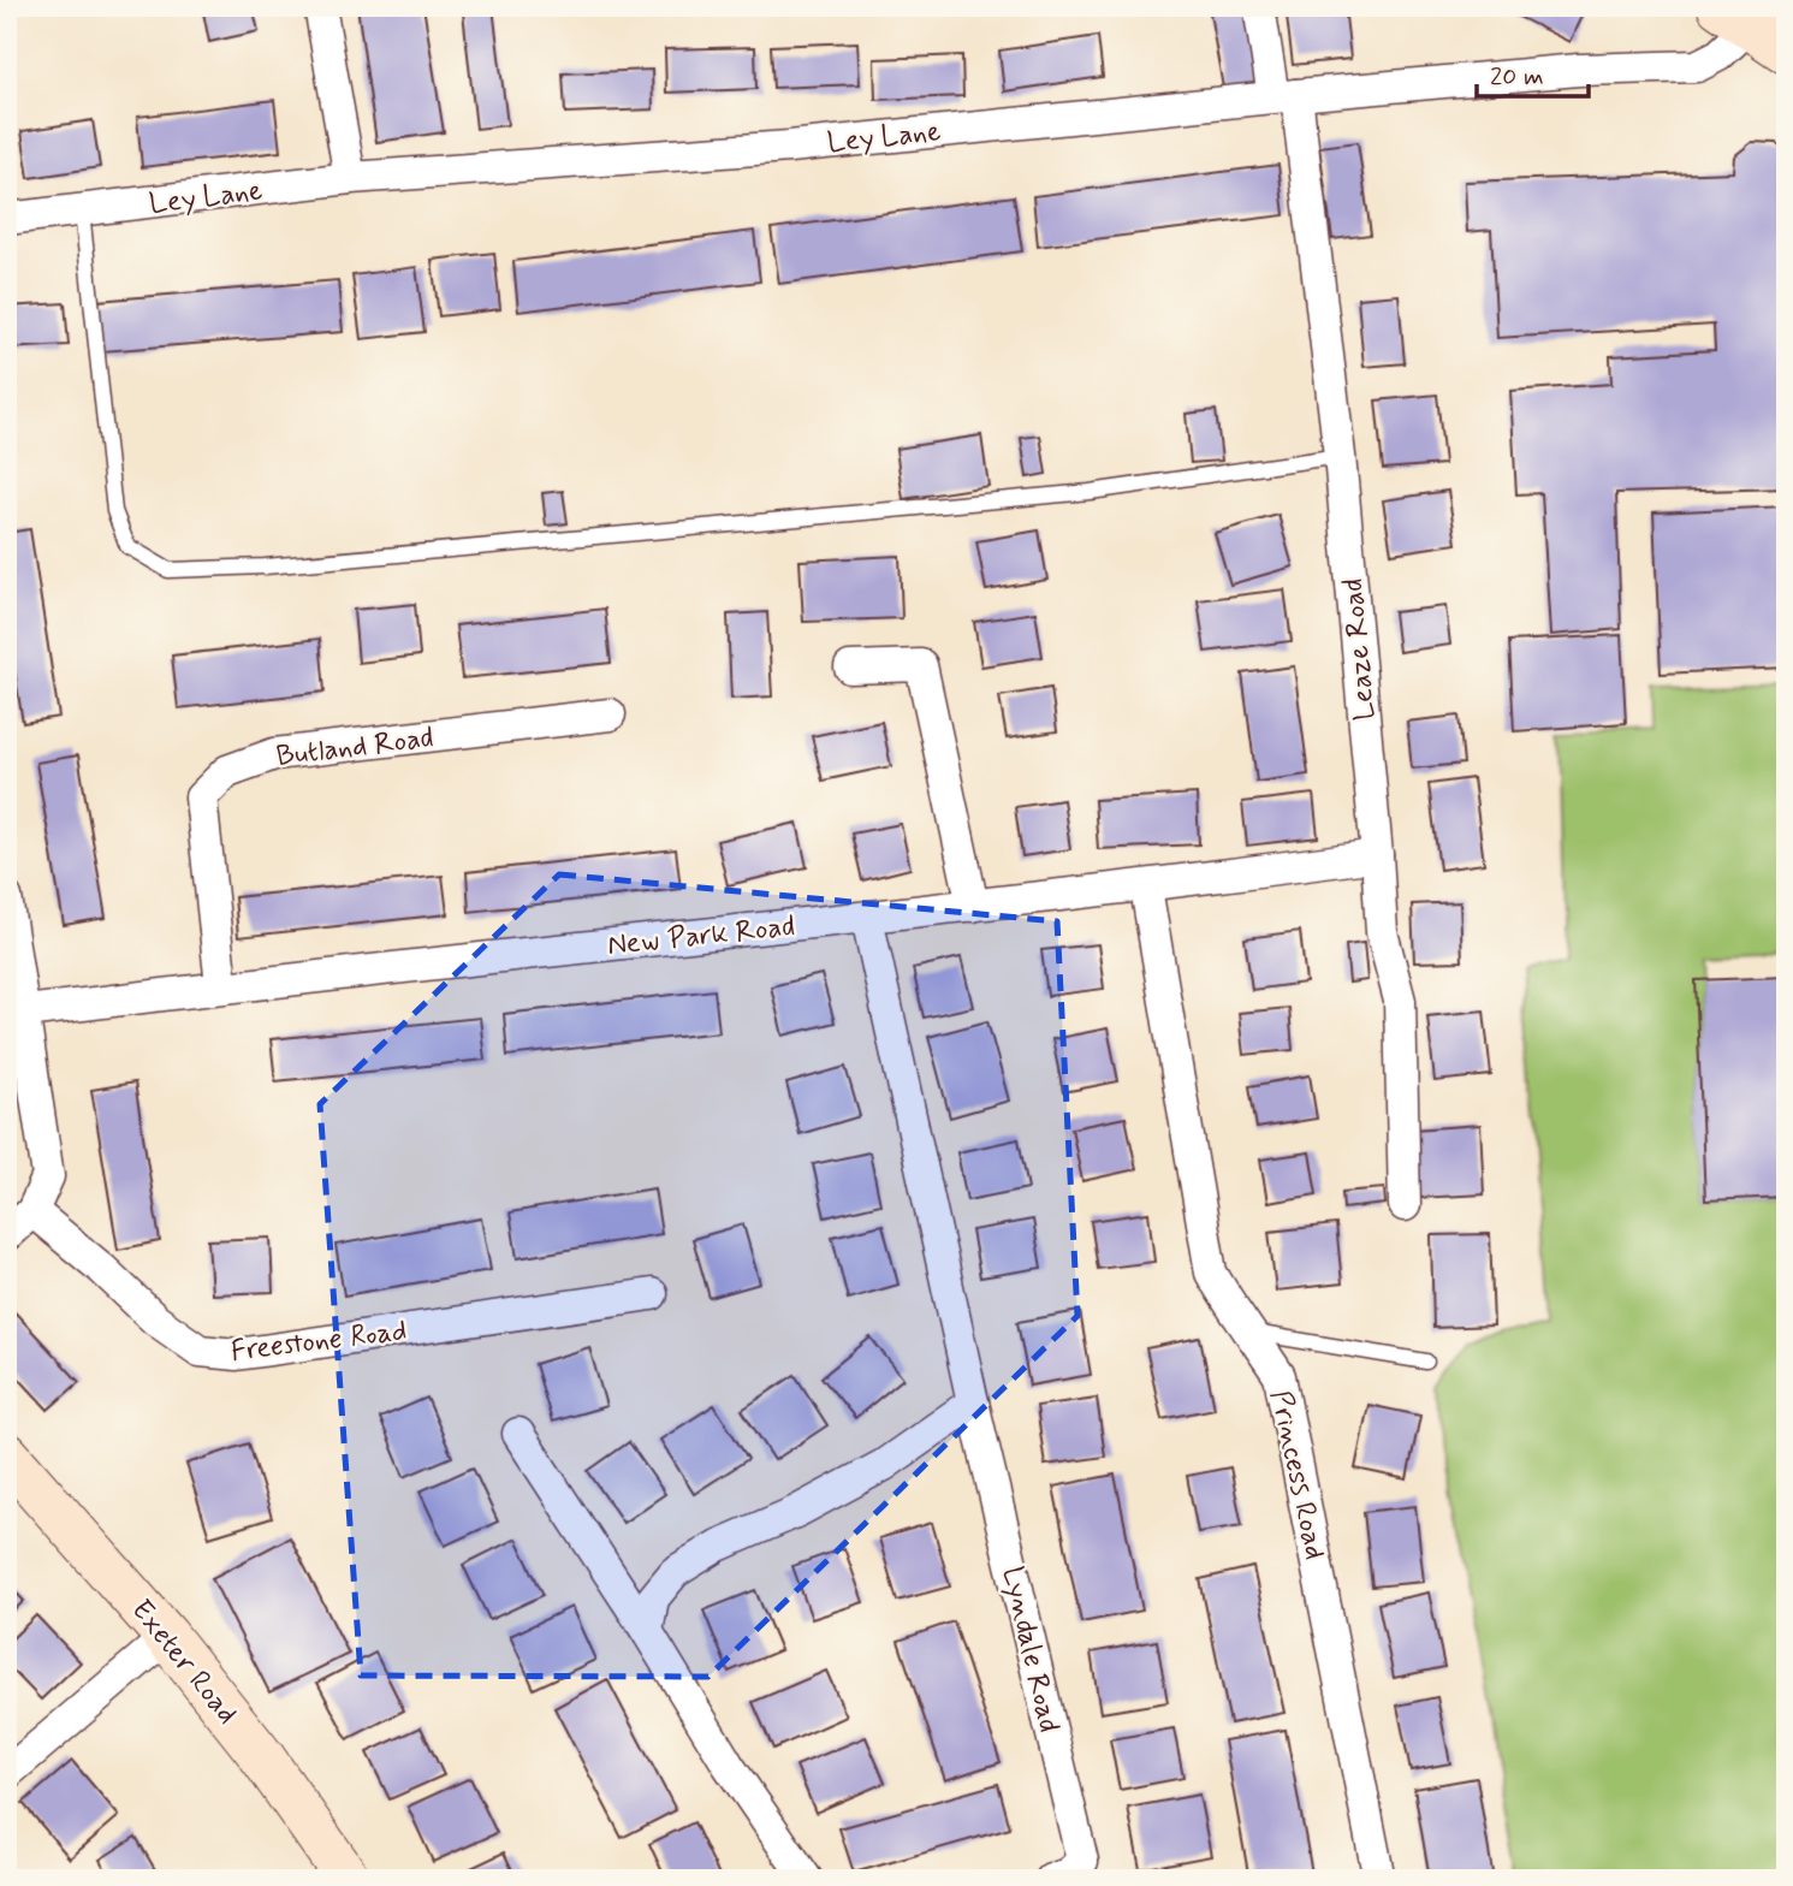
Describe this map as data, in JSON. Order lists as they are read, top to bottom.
{
  "streets": {
    "main road": ["Exeter Road"],
    "street": [
      "Ley Lane",
      "Leaze Road",
      "Butland Road",
      "New Park Road",
      "Freestone Road",
      "Princess Road",
      "Lyndale Road"
    ]
  },
  "crossings": [
    ["Ley Lane", "Leaze Road"],
    ["Leaze Road", "New Park Road"],
    ["Butland Road", "New Park Road"],
    ["New Park Road", "Princess Road"],
    ["New Park Road", "Lyndale Road"]
  ],
  "scale_bar": "20 m"
}
